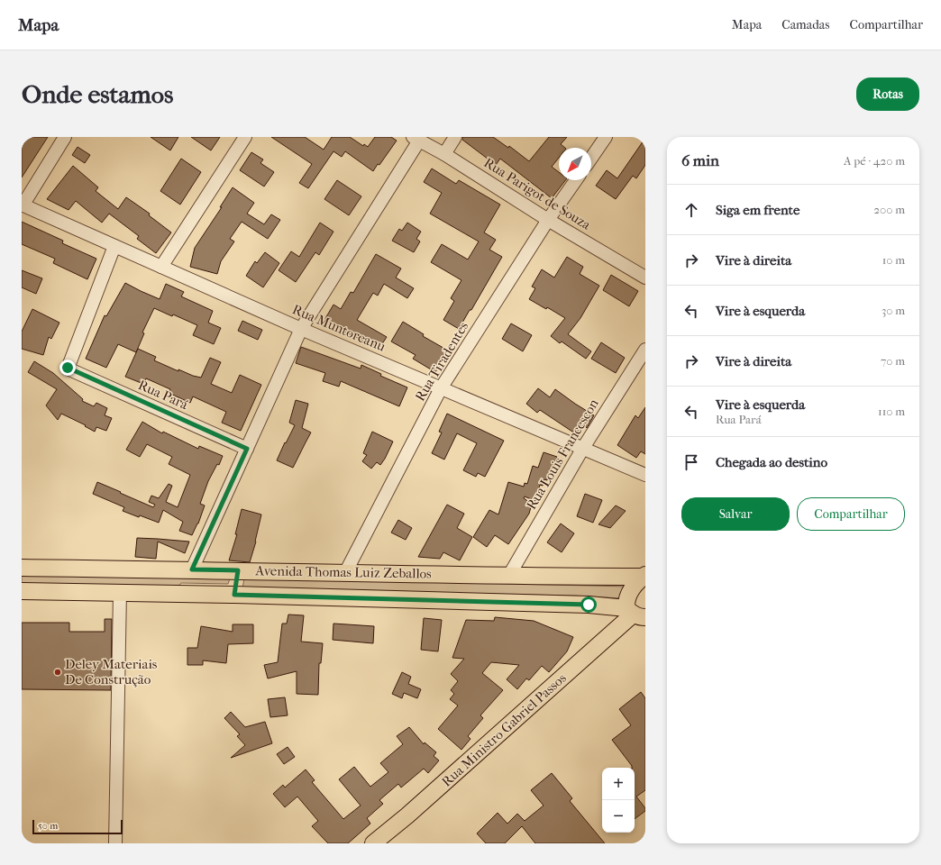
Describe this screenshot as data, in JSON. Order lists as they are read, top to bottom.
{
  "streets": {
    "main road": ["Avenida Thomas Luiz Zeballos", "Rua Ministro Gabriel Passos"],
    "street": [
      "Rua Parigot de Souza",
      "Rua Muntoreanu",
      "Rua Tiradentes",
      "Rua Pará",
      "Rua Louis Francescon"
    ]
  },
  "crossings": [
    ["Rua Parigot de Souza", "Rua Tiradentes"],
    ["Rua Muntoreanu", "Rua Tiradentes"],
    ["Rua Muntoreanu", "Rua Pará"],
    ["Rua Muntoreanu", "Rua Louis Francescon"],
    ["Rua Tiradentes", "Avenida Thomas Luiz Zeballos"],
    ["Rua Louis Francescon", "Avenida Thomas Luiz Zeballos"],
    ["Avenida Thomas Luiz Zeballos", "Rua Ministro Gabriel Passos"]
  ],
  "places": ["Deley Materiais De Construção"],
  "scale_bar": "50 m",
  "north": "bottom left",
  "page": {
    "header": "Mapa",
    "nav": ["Mapa", "Camadas", "Compartilhar"],
    "buttons": [
      "Rotas",
      ["Salvar", "Compartilhar"]
    ],
    "title": "Onde estamos",
    "heading": ["6 min", "A pé · 420 m"],
    "list": [
      ["Siga em frente", "200 m"],
      ["Vire à direita", "10 m"],
      ["Vire à esquerda", "30 m"],
      ["Vire à direita", "70 m"],
      ["Vire à esquerda", "Rua Pará", "110 m"],
      "Chegada ao destino"
    ],
    "map_buttons": ["+", "−"],
    "scale": "50 m"
  }
}
